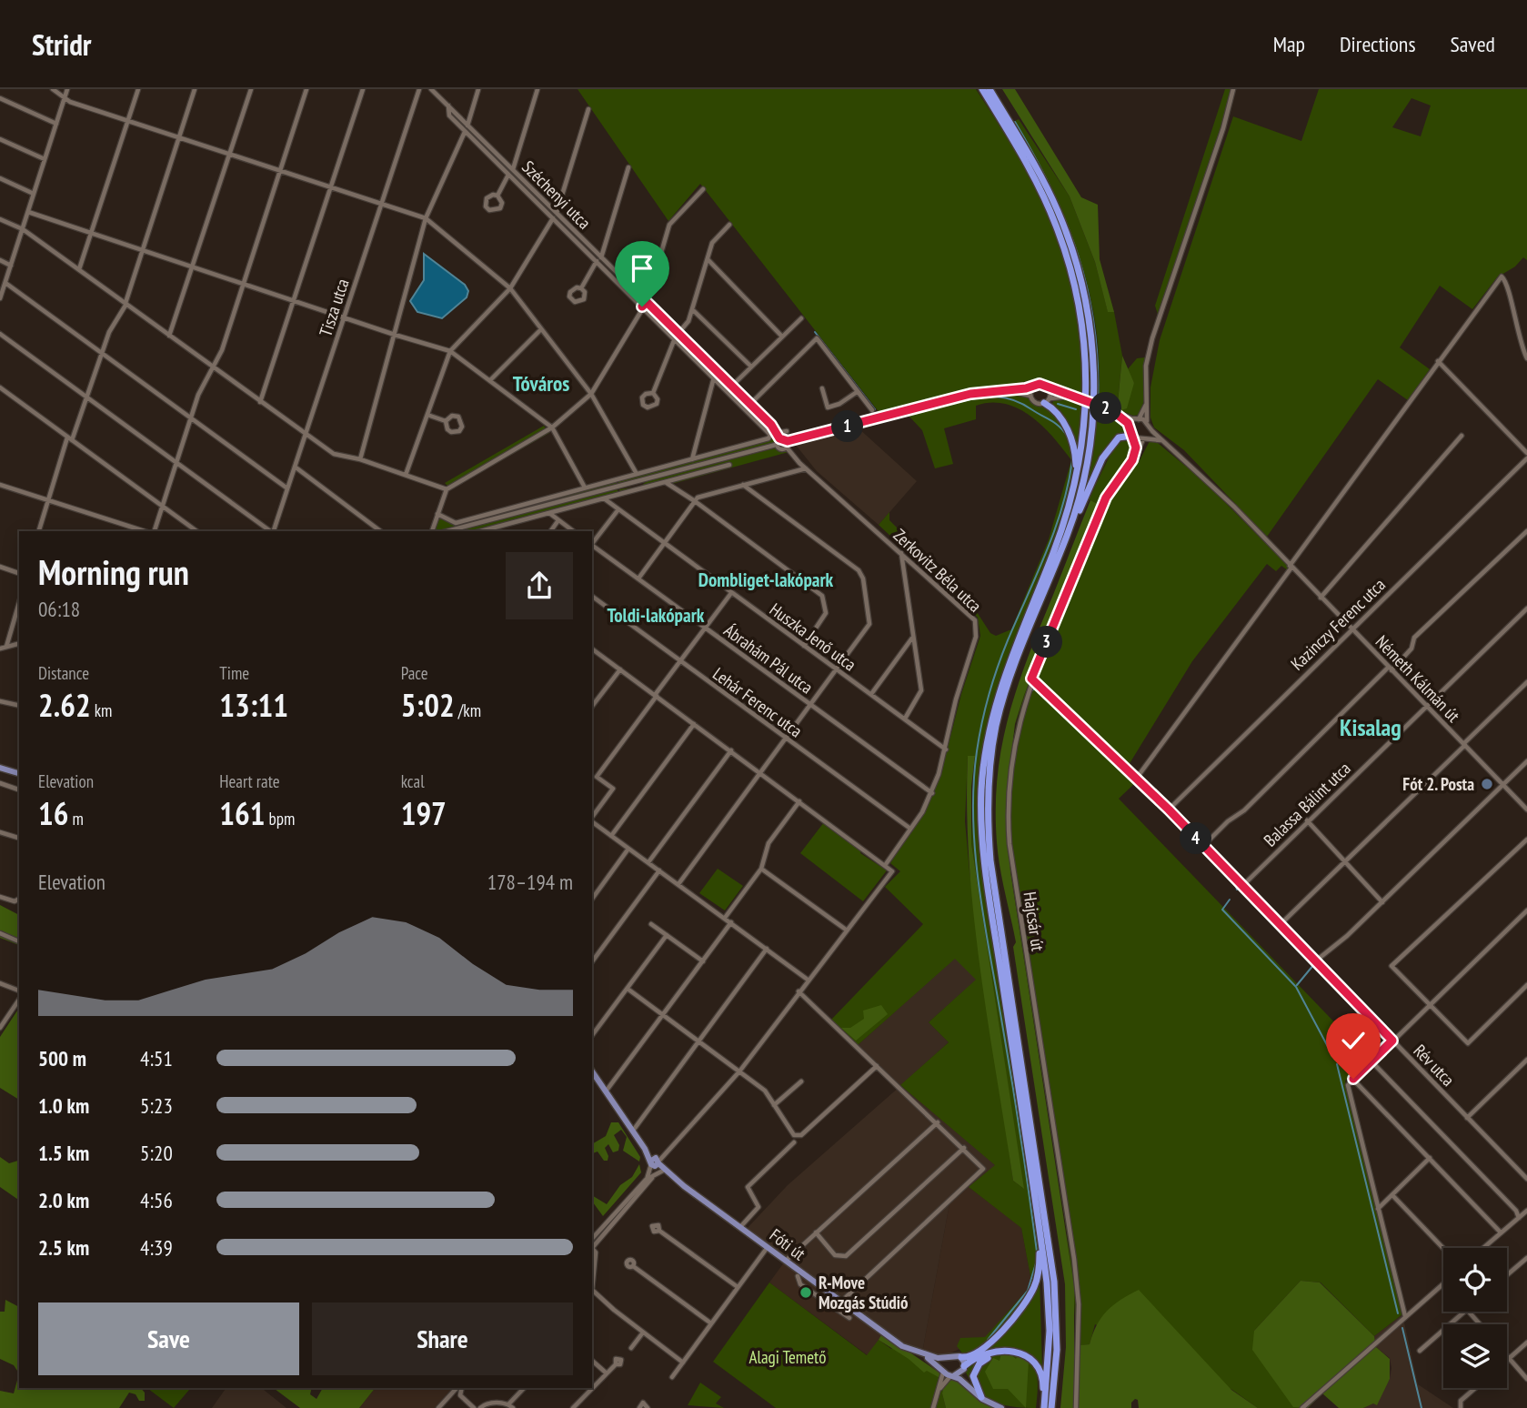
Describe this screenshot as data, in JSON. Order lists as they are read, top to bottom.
{
  "streets": {
    "main road": ["Fóti út"],
    "street": [
      "Széchenyi utca",
      "Tisza utca",
      "Zerkovitz Béla utca",
      "Kazinczy Ferenc utca",
      "Huszka Jenő utca",
      "Ábrahám Pál utca",
      "Németh Kálmán út",
      "Lehár Ferenc utca",
      "Balassa Bálint utca",
      "Hajcsár út",
      "Rév utca"
    ]
  },
  "crossings": [
    ["Zerkovitz Béla utca", "Huszka Jenő utca"],
    ["Kazinczy Ferenc utca", "Németh Kálmán út"],
    ["Kazinczy Ferenc utca", "Rév utca"],
    ["Németh Kálmán út", "Balassa Bálint utca"],
    ["Németh Kálmán út", "Hajcsár út"],
    ["Balassa Bálint utca", "Rév utca"],
    ["Hajcsár út", "Rév utca"]
  ],
  "districts": [
    "Tóváros",
    "Dombliget-lakópark",
    "Toldi-lakópark",
    "Kisalag"
  ],
  "parks": ["Alagi Temető"],
  "places": ["Fót 2. Posta", "R-Move Mozgás Stúdió"],
  "page": {
    "header": "Stridr",
    "nav": ["Map", "Directions", "Saved"],
    "pins": [
      "2",
      "1",
      "3",
      "4"
    ],
    "heading": ["Morning run", "06:18"],
    "stats": [
      ["Distance", "2.62 km"],
      ["Time", "13:11"],
      ["Pace", "5:02 /km"],
      ["Elevation", "16 m"],
      ["Heart rate", "161 bpm"],
      ["kcal", "197"]
    ],
    "chart": ["Elevation", "178–194 m"],
    "list": [
      {
        "name": "500 m",
        "note": "4:51"
      },
      {
        "name": "1.0 km",
        "note": "5:23"
      },
      {
        "name": "1.5 km",
        "note": "5:20"
      },
      {
        "name": "2.0 km",
        "note": "4:56"
      },
      {
        "name": "2.5 km",
        "note": "4:39"
      }
    ],
    "buttons": ["Save", "Share"]
  }
}
